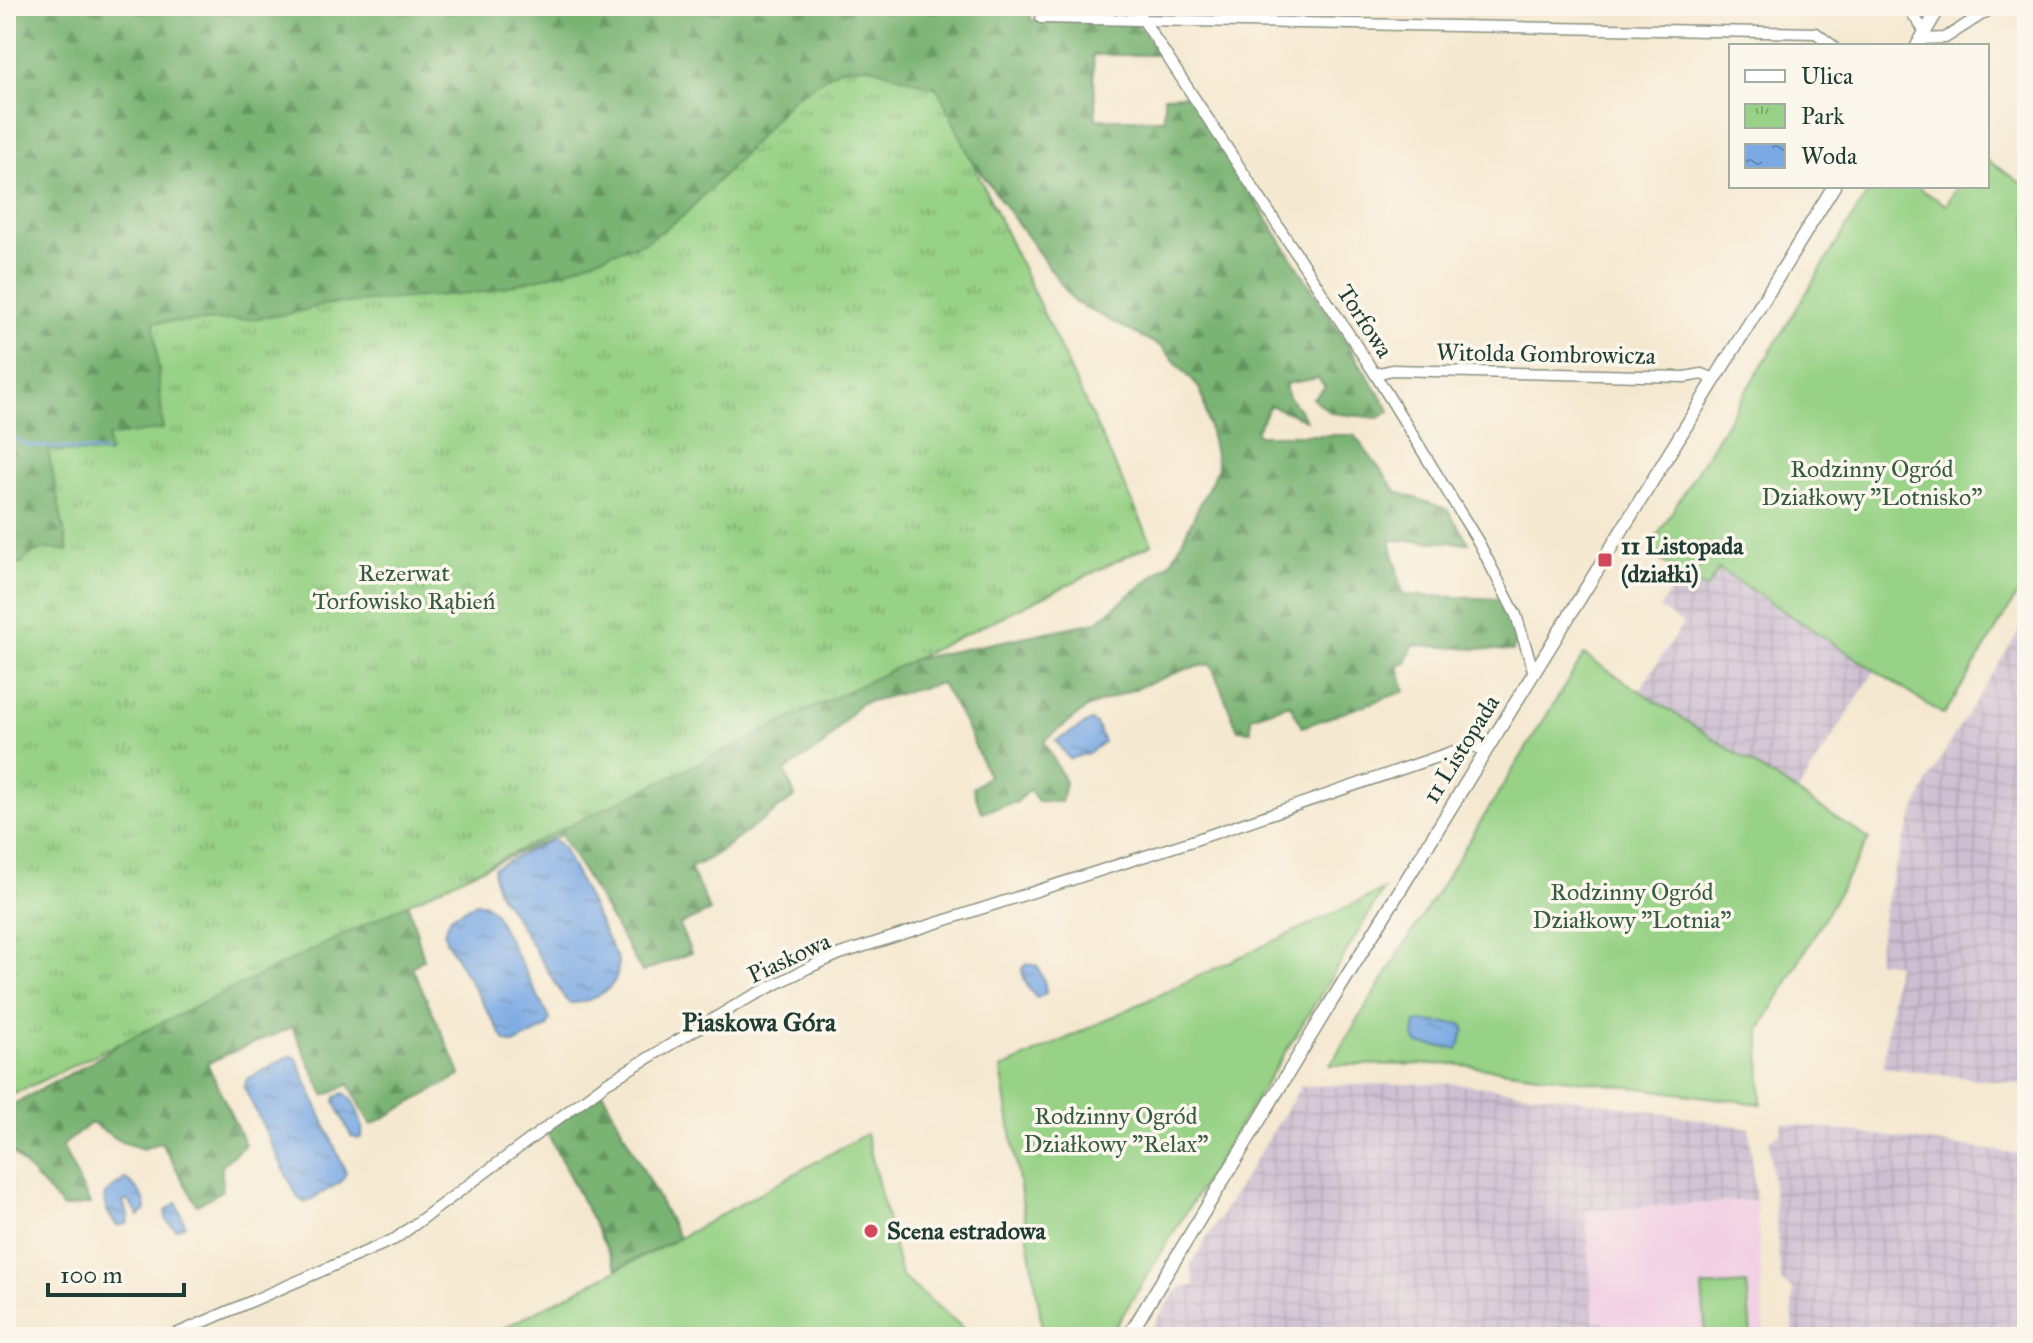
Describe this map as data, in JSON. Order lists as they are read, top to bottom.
{
  "streets": {
    "street": [
      "Torfowa",
      "Witolda Gombrowicza",
      "11 Listopada",
      "Piaskowa"
    ]
  },
  "crossings": [
    ["Torfowa", "Witolda Gombrowicza"],
    ["Torfowa", "11 Listopada"],
    ["Witolda Gombrowicza", "11 Listopada"],
    ["11 Listopada", "Piaskowa"]
  ],
  "districts": ["Piaskowa Góra"],
  "parks": [
    "Rodzinny Ogród Działkowy \"Lotnisko\"",
    "Rezerwat Torfowisko Rąbień",
    "Rodzinny Ogród Działkowy \"Lotnia\"",
    "Rodzinny Ogród Działkowy \"Relax\""
  ],
  "places": {
    "transit": ["11 Listopada (działki)"],
    "other": ["Scena estradowa"]
  },
  "legend": ["Ulica", "Park", "Woda"],
  "scale_bar": "100 m"
}
